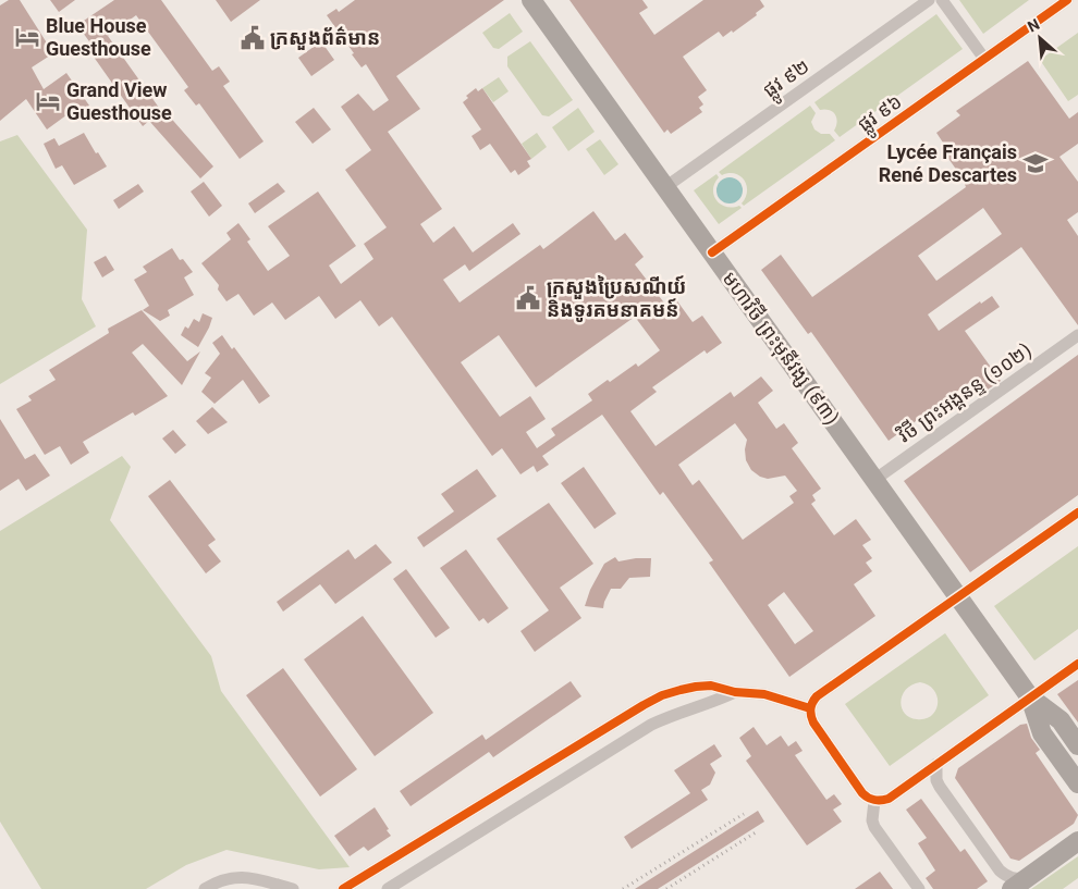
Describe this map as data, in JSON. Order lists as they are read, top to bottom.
{
  "streets": {
    "highway": ["មហាវិថី ព្រះមុនីវង្ស (៩៣)"],
    "street": ["ផ្លូវ ៩២", "ផ្លូវ ៩៦", "វិថី ព្រះអង្គនន្ទ (១០២)"]
  },
  "crossings": [
    ["ផ្លូវ ៩២", "មហាវិថី ព្រះមុនីវង្ស (៩៣)"],
    ["ផ្លូវ ៩៦", "មហាវិថី ព្រះមុនីវង្ស (៩៣)"],
    ["មហាវិថី ព្រះមុនីវង្ស (៩៣)", "វិថី ព្រះអង្គនន្ទ (១០២)"]
  ],
  "places": {
    "hotel": ["Blue House Guesthouse", "Grand View Guesthouse"],
    "public building": ["ក្រសួងព័ត៌មាន", "ក្រសួងប្រៃសណីយ៍ និងទូរគមនាគមន៍"],
    "school or university": ["Lycée Français René Descartes"]
  },
  "north": "top left"
}
